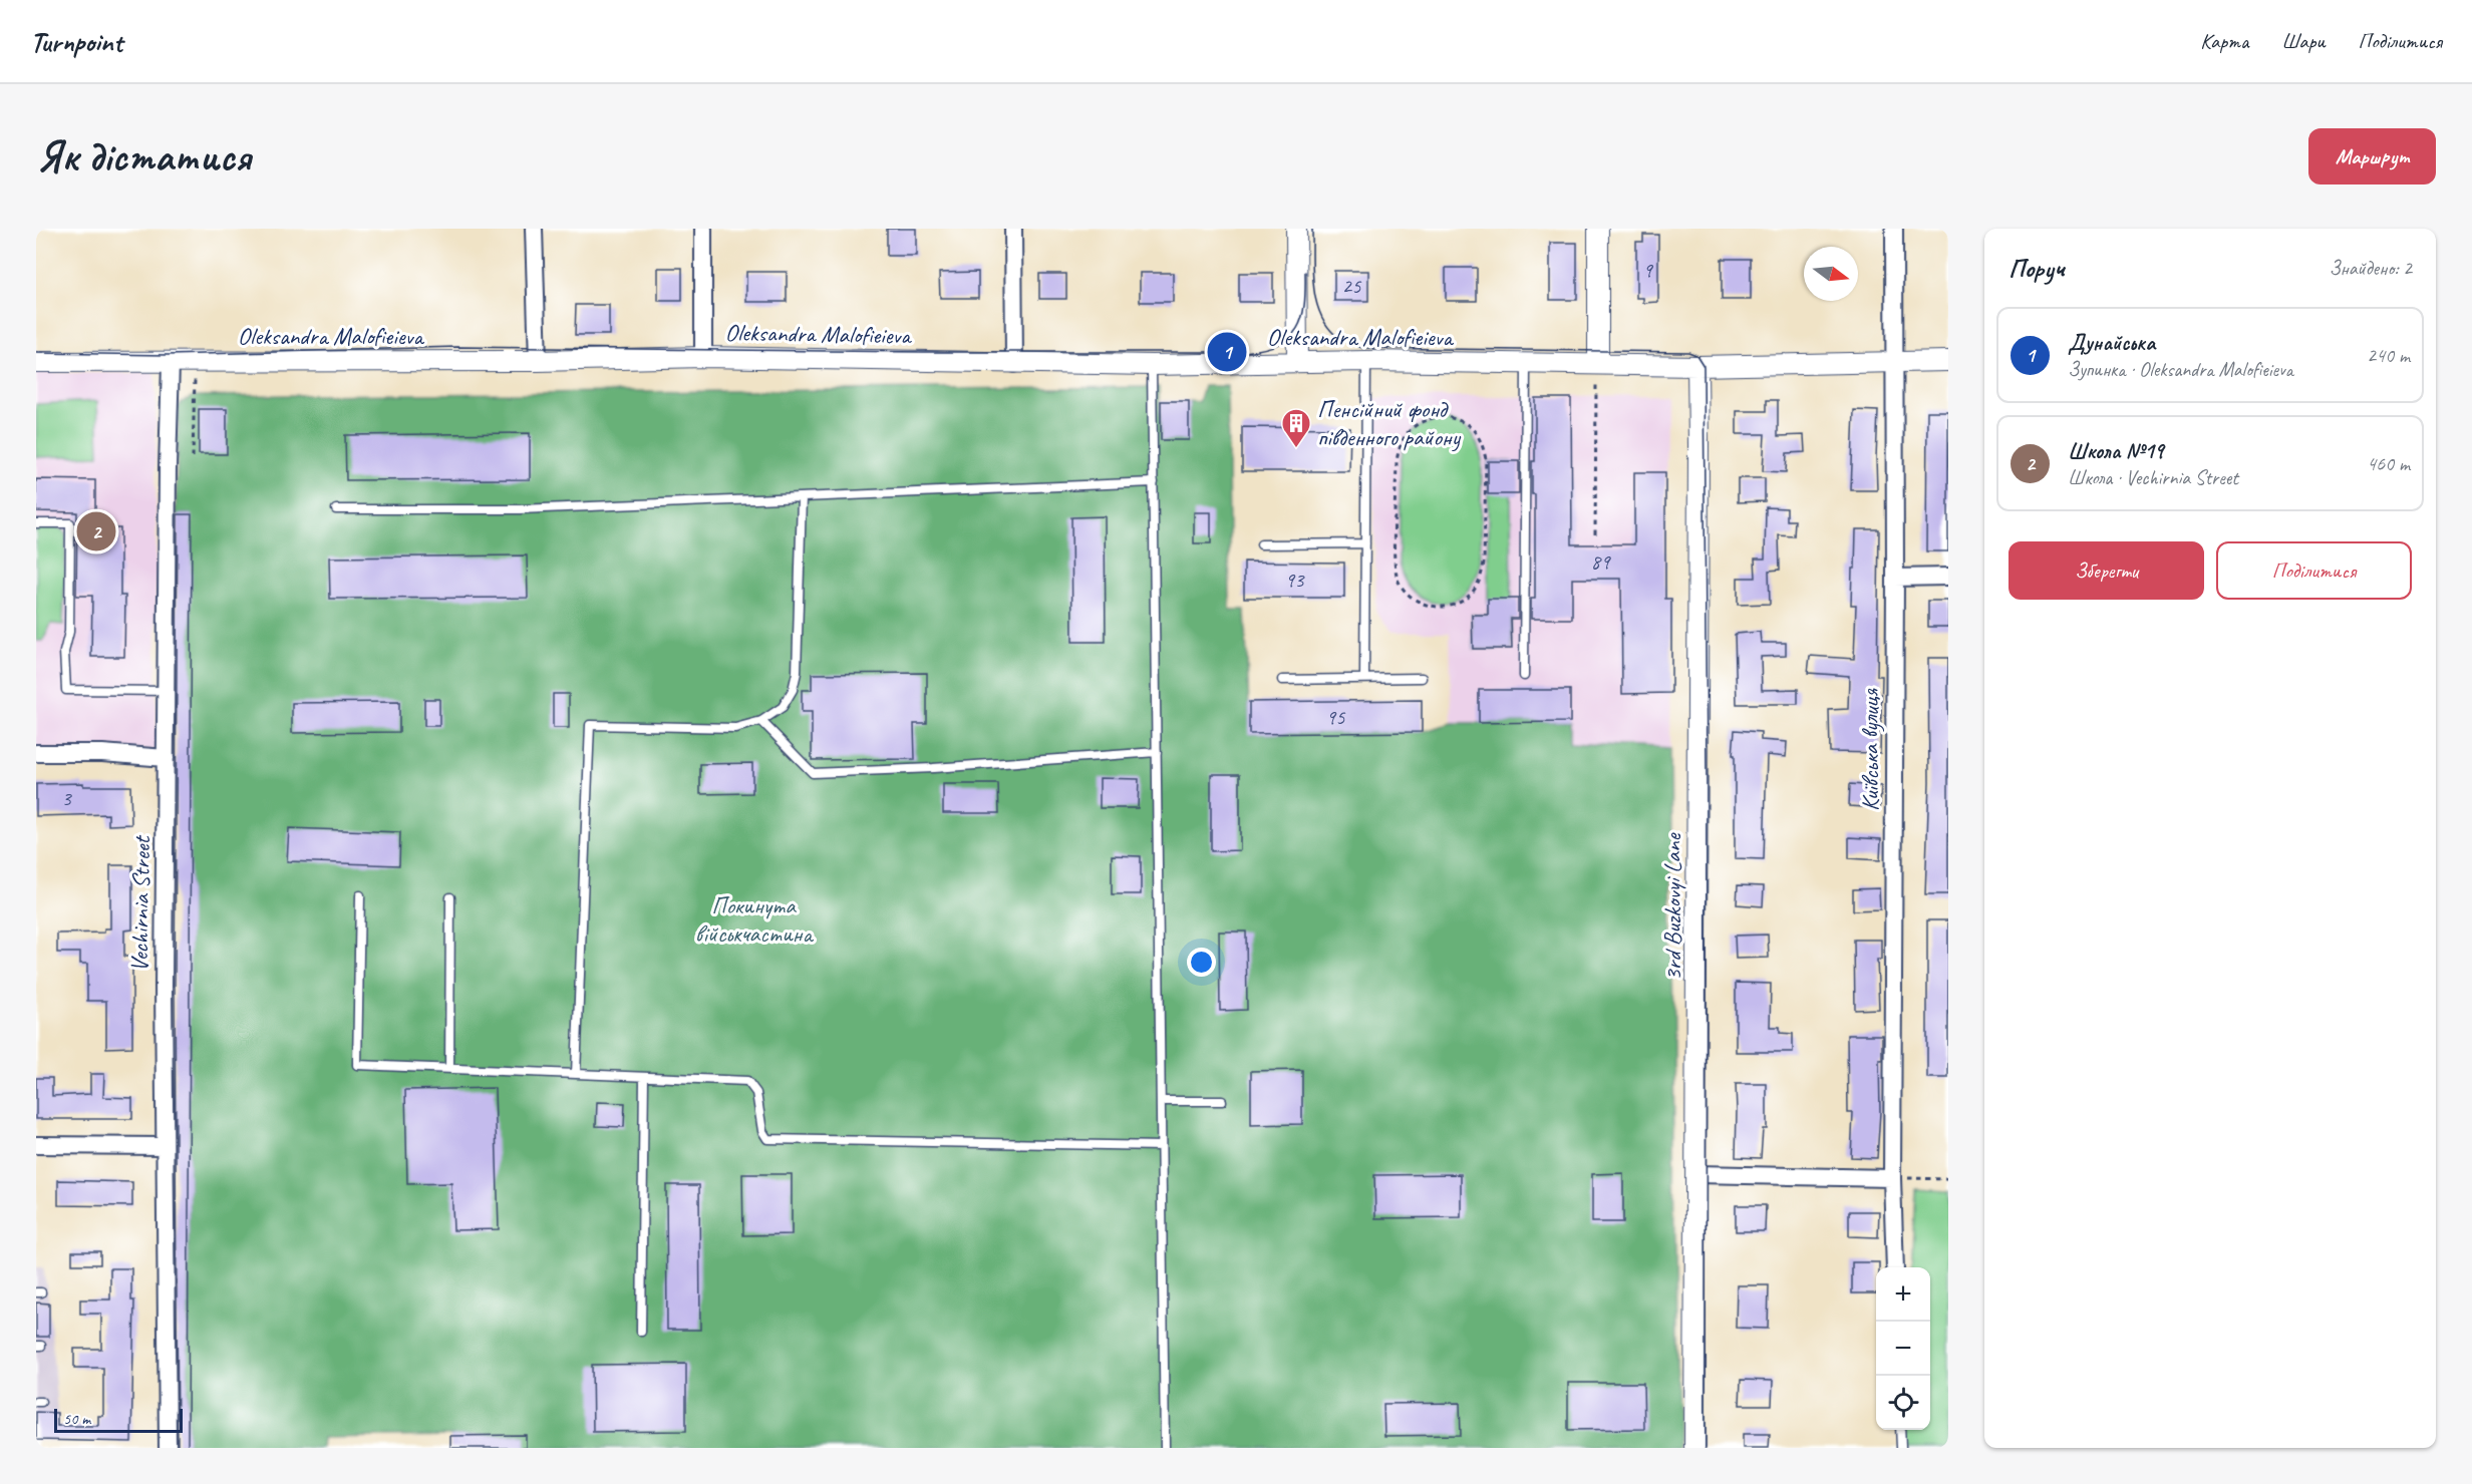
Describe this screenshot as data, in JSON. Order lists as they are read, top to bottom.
{
  "streets": {
    "street": [
      "Oleksandra Malofieieva",
      "Київська вулиця",
      "Vechirnia Street",
      "3rd Buzkovyi Lane"
    ]
  },
  "crossings": [
    ["Oleksandra Malofieieva", "Vechirnia Street"],
    ["Oleksandra Malofieieva", "3rd Buzkovyi Lane"]
  ],
  "parks": ["Покинута військчастина"],
  "places": {
    "building": ["Пенсійний фонд південного району"]
  },
  "house_numbers": [
    "9",
    "25",
    "89",
    "93",
    "95",
    "3"
  ],
  "scale_bar": "50 m",
  "north": "right",
  "page": {
    "header": "Turnpoint",
    "nav": ["Карта", "Шари", "Поділитися"],
    "buttons": [
      "Маршрут",
      ["Зберегти", "Поділитися"]
    ],
    "title": "Як дістатися",
    "heading": ["Поруч", "Знайдено: 2"],
    "list": [
      {
        "mark": "1",
        "name": "Дунайська",
        "note": "Зупинка · Oleksandra Malofieieva",
        "value": "240 m"
      },
      {
        "mark": "2",
        "name": "Школа №19",
        "note": "Школа · Vechirnia Street",
        "value": "460 m"
      }
    ],
    "pins": ["1", "2"],
    "map_buttons": ["+", "−"],
    "scale": "50 m"
  }
}
